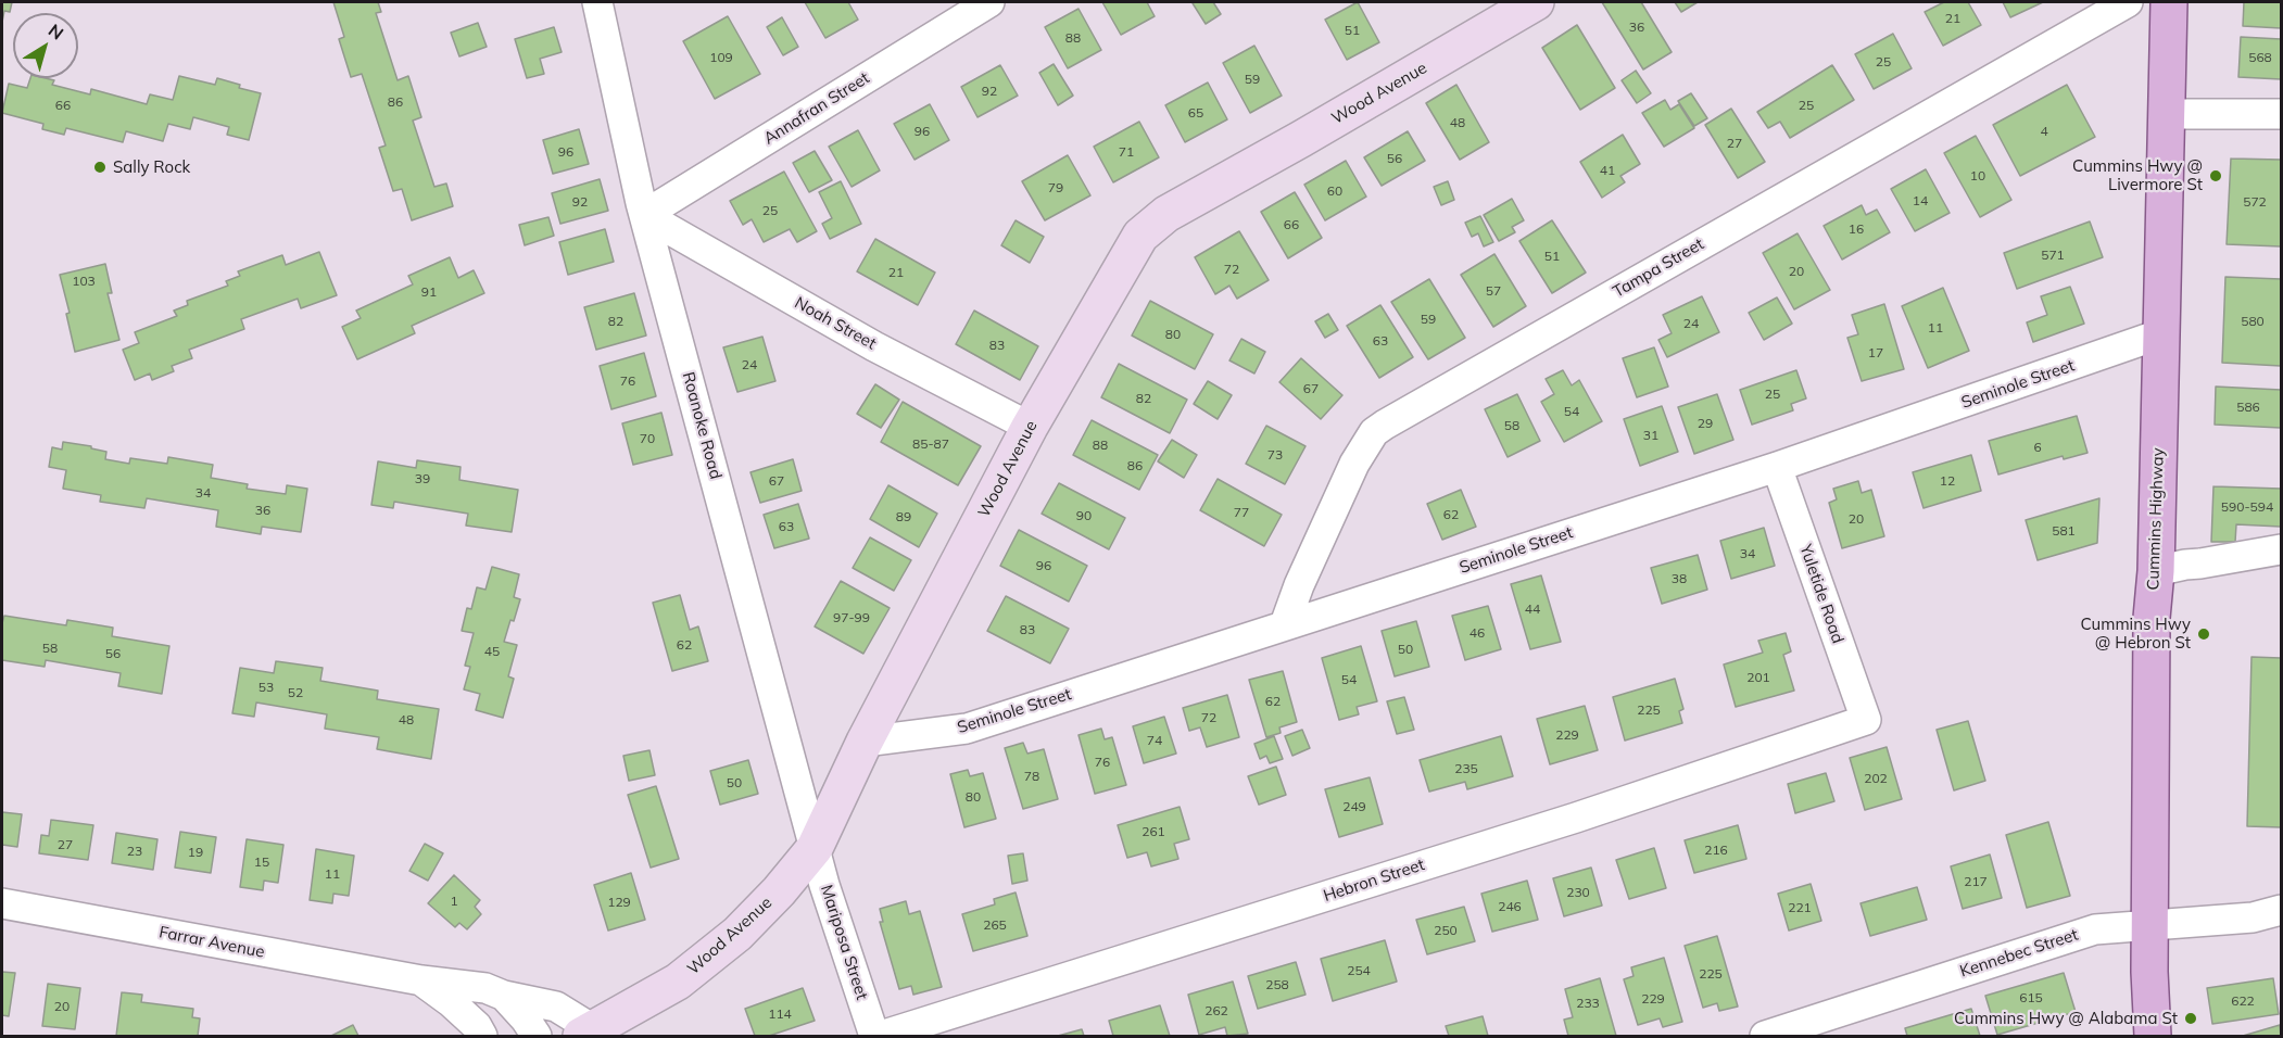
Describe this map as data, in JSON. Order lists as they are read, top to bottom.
{
  "streets": {
    "main road": ["Wood Avenue", "Cummins Highway"],
    "street": [
      "Annafran Street",
      "Tampa Street",
      "Noah Street",
      "Seminole Street",
      "Roanoke Road",
      "Yuletide Road",
      "Hebron Street",
      "Farrar Avenue",
      "Mariposa Street",
      "Kennebec Street"
    ]
  },
  "crossings": [
    ["Wood Avenue", "Noah Street"],
    ["Wood Avenue", "Seminole Street"],
    ["Wood Avenue", "Roanoke Road"],
    ["Wood Avenue", "Farrar Avenue"],
    ["Wood Avenue", "Mariposa Street"],
    ["Annafran Street", "Noah Street"],
    ["Annafran Street", "Roanoke Road"],
    ["Tampa Street", "Seminole Street"],
    ["Noah Street", "Roanoke Road"],
    ["Seminole Street", "Cummins Highway"],
    ["Seminole Street", "Yuletide Road"],
    ["Roanoke Road", "Mariposa Street"],
    ["Cummins Highway", "Kennebec Street"],
    ["Yuletide Road", "Hebron Street"]
  ],
  "places": [
    "Sally Rock",
    "Cummins Hwy @ Livermore St",
    "Cummins Hwy @ Hebron St",
    "Cummins Hwy @ Alabama St"
  ],
  "house_numbers": [
    "21",
    "36",
    "51",
    "88",
    "109",
    "568",
    "25",
    "59",
    "92",
    "86",
    "66",
    "25",
    "65",
    "48",
    "96",
    "4",
    "27",
    "96",
    "71",
    "56",
    "41",
    "10",
    "79",
    "60",
    "14",
    "92",
    "572",
    "25",
    "66",
    "16",
    "571",
    "51",
    "72",
    "20",
    "21",
    "103",
    "57",
    "91",
    "59",
    "82",
    "580",
    "24",
    "11",
    "80",
    "63",
    "83",
    "17",
    "24",
    "76",
    "67",
    "25",
    "82",
    "586",
    "54",
    "29",
    "58",
    "31",
    "70",
    "85-87",
    "88",
    "6",
    "73",
    "86",
    "39",
    "67",
    "12",
    "34",
    "590-594",
    "36",
    "77",
    "62",
    "90",
    "89",
    "20",
    "63",
    "581",
    "34",
    "96",
    "38",
    "44",
    "97-99",
    "83",
    "46",
    "62",
    "58",
    "50",
    "45",
    "56",
    "201",
    "54",
    "53",
    "52",
    "62",
    "225",
    "72",
    "48",
    "229",
    "74",
    "76",
    "235",
    "78",
    "202",
    "50",
    "80",
    "249",
    "261",
    "27",
    "216",
    "23",
    "19",
    "15",
    "11",
    "217",
    "230",
    "1",
    "129",
    "246",
    "221",
    "265",
    "250",
    "254",
    "225",
    "258",
    "615",
    "229",
    "622",
    "233",
    "20",
    "262",
    "114"
  ],
  "north": "top right"
}
